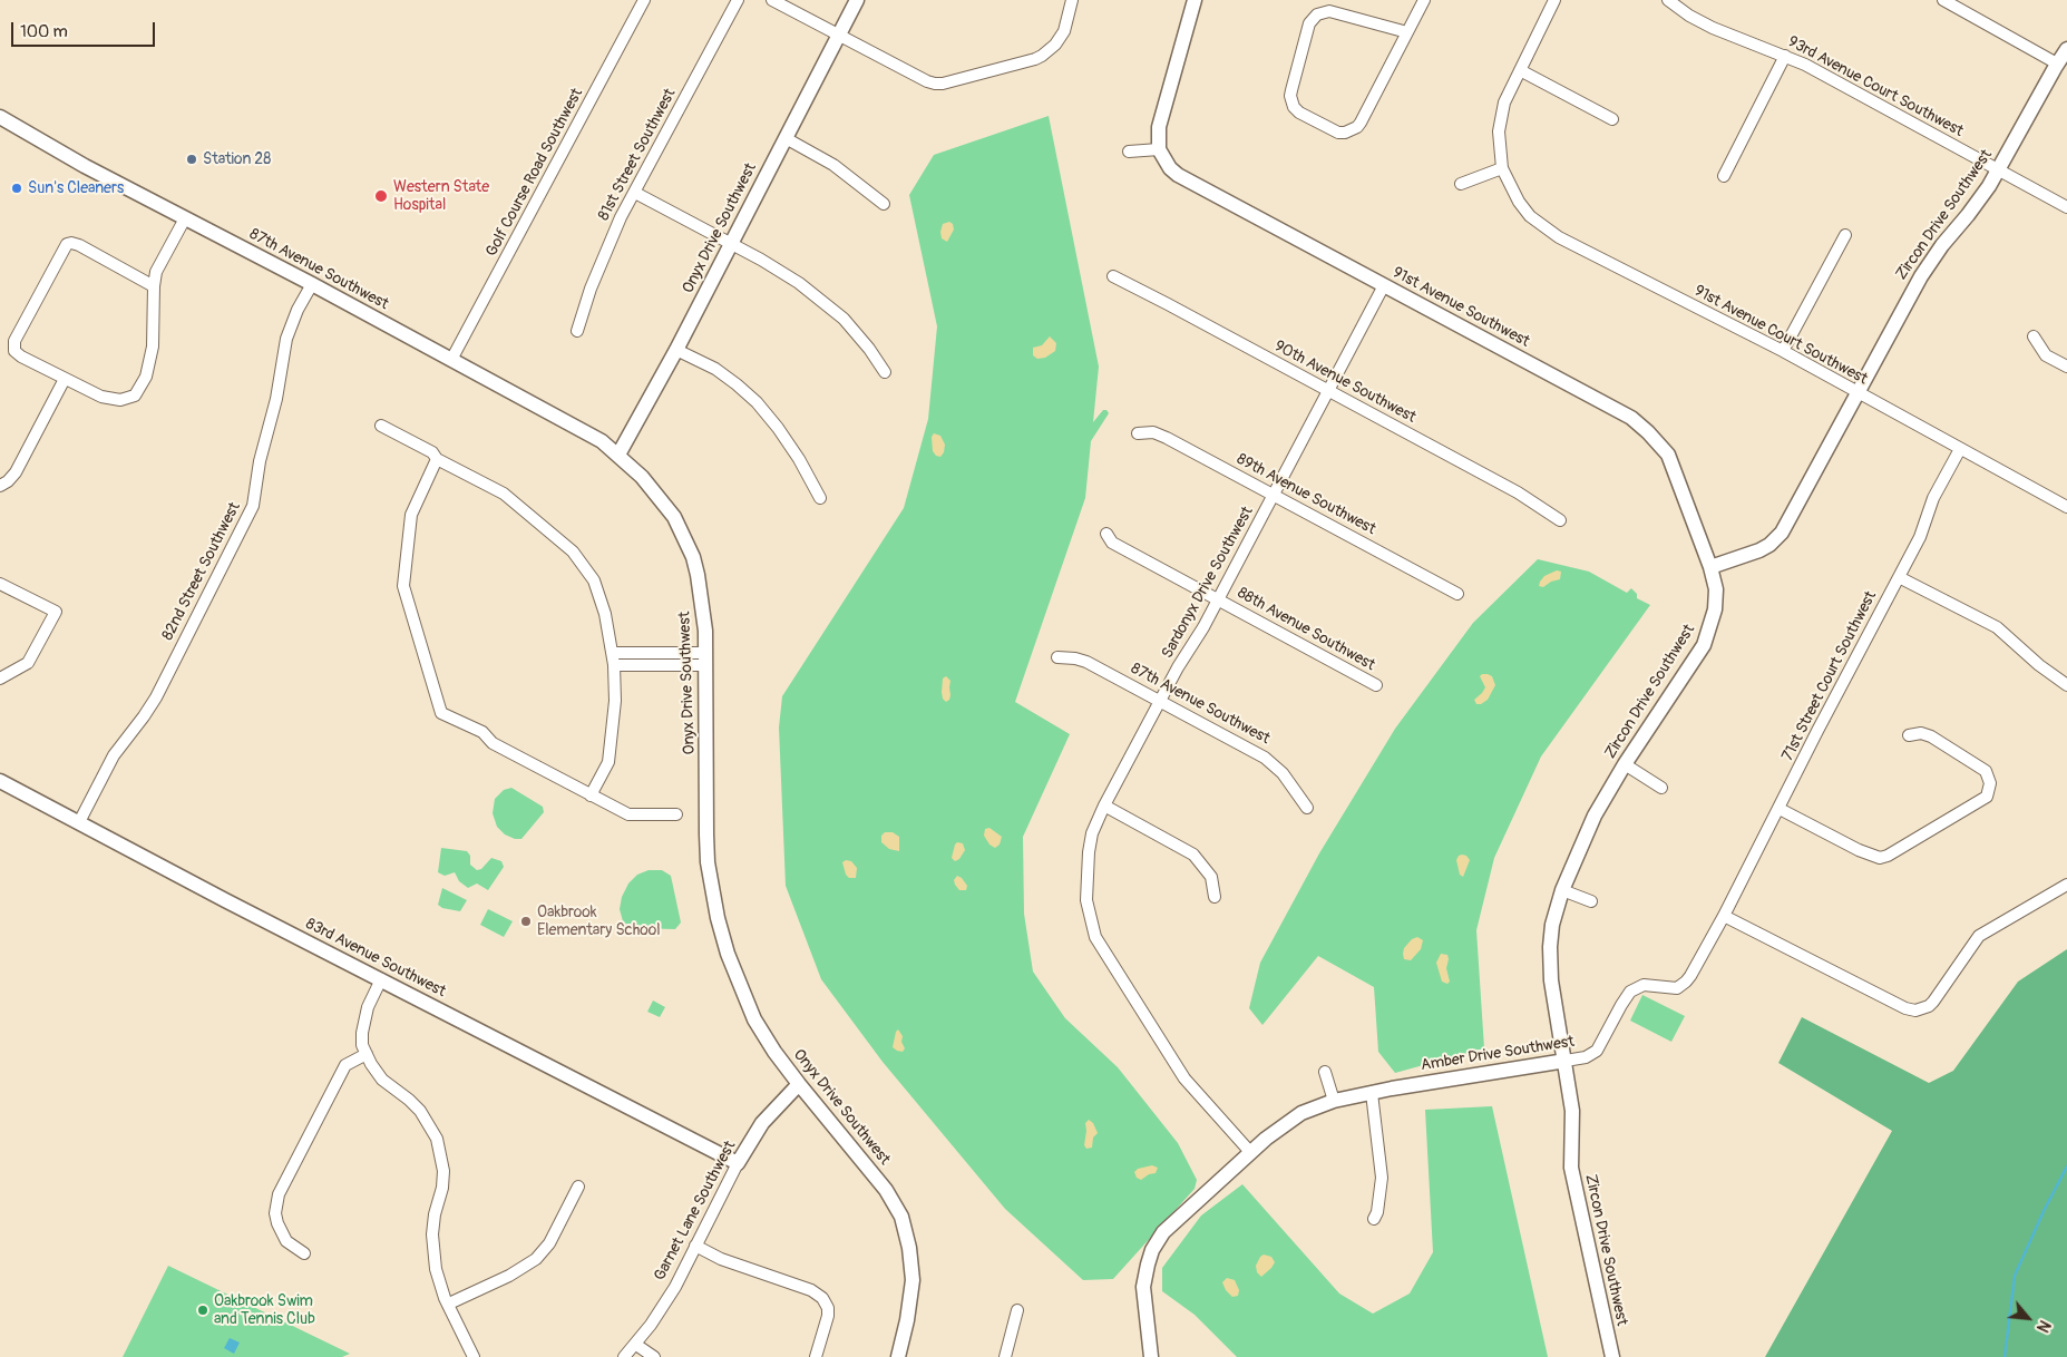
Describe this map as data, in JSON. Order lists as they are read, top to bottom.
{
  "streets": {
    "street": [
      "93rd Avenue Court Southwest",
      "81st Street Southwest",
      "Golf Course Road Southwest",
      "Zircon Drive Southwest",
      "Onyx Drive Southwest",
      "87th Avenue Southwest",
      "91st Avenue Southwest",
      "91st Avenue Court Southwest",
      "90th Avenue Southwest",
      "89th Avenue Southwest",
      "82nd Street Southwest",
      "Sardonyx Drive Southwest",
      "88th Avenue Southwest",
      "71st Street Court Southwest",
      "83rd Avenue Southwest",
      "Amber Drive Southwest",
      "Garnet Lane Southwest"
    ]
  },
  "crossings": [
    ["93rd Avenue Court Southwest", "Zircon Drive Southwest"],
    ["Golf Course Road Southwest", "87th Avenue Southwest"],
    ["Zircon Drive Southwest", "91st Avenue Southwest"],
    ["Zircon Drive Southwest", "91st Avenue Court Southwest"],
    ["Zircon Drive Southwest", "Amber Drive Southwest"],
    ["Onyx Drive Southwest", "87th Avenue Southwest"],
    ["Onyx Drive Southwest", "Garnet Lane Southwest"],
    ["87th Avenue Southwest", "82nd Street Southwest"],
    ["87th Avenue Southwest", "Sardonyx Drive Southwest"],
    ["91st Avenue Southwest", "Sardonyx Drive Southwest"],
    ["91st Avenue Court Southwest", "71st Street Court Southwest"],
    ["90th Avenue Southwest", "Sardonyx Drive Southwest"],
    ["89th Avenue Southwest", "Sardonyx Drive Southwest"],
    ["82nd Street Southwest", "83rd Avenue Southwest"],
    ["Sardonyx Drive Southwest", "88th Avenue Southwest"],
    ["Sardonyx Drive Southwest", "Amber Drive Southwest"],
    ["71st Street Court Southwest", "Amber Drive Southwest"],
    ["83rd Avenue Southwest", "Garnet Lane Southwest"]
  ],
  "places": [
    "Station 28",
    "Sun's Cleaners",
    "Western State Hospital",
    "Oakbrook Elementary School",
    "Oakbrook Swim and Tennis Club"
  ],
  "scale_bar": "100 m",
  "north": "bottom right"
}
